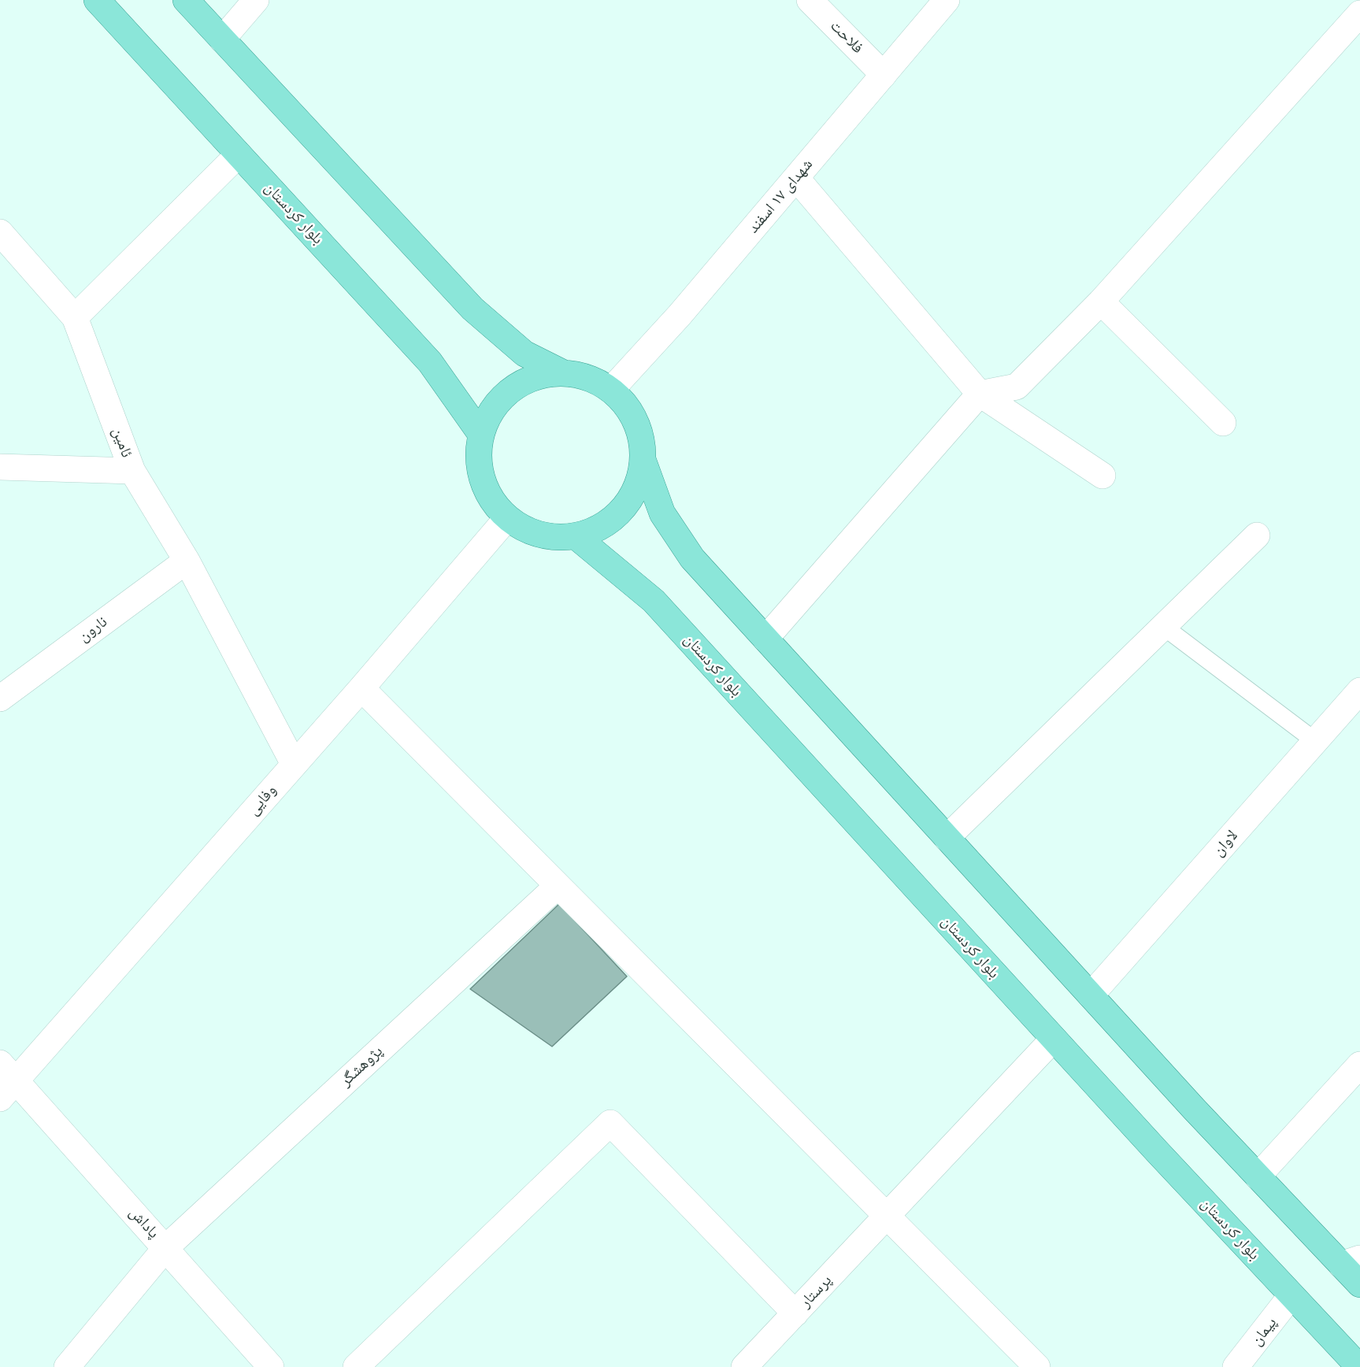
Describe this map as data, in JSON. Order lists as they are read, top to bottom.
{
  "streets": {
    "main road": ["بلوار کردستان"],
    "street": [
      "فلاحت",
      "شهدای ۱۷ اسفند",
      "ئامین",
      "نارون",
      "وفایی",
      "لاوان",
      "پژوهشگر",
      "پاداش",
      "پرستار",
      "پیمان"
    ]
  },
  "crossings": [
    ["فلاحت", "شهدای ۱۷ اسفند"],
    ["شهدای ۱۷ اسفند", "بلوار کردستان"],
    ["شهدای ۱۷ اسفند", "وفایی"],
    ["بلوار کردستان", "وفایی"],
    ["بلوار کردستان", "پرستار"],
    ["بلوار کردستان", "پیمان"],
    ["ئامین", "نارون"],
    ["ئامین", "وفایی"],
    ["وفایی", "پاداش"],
    ["پژوهشگر", "پاداش"]
  ]
}
